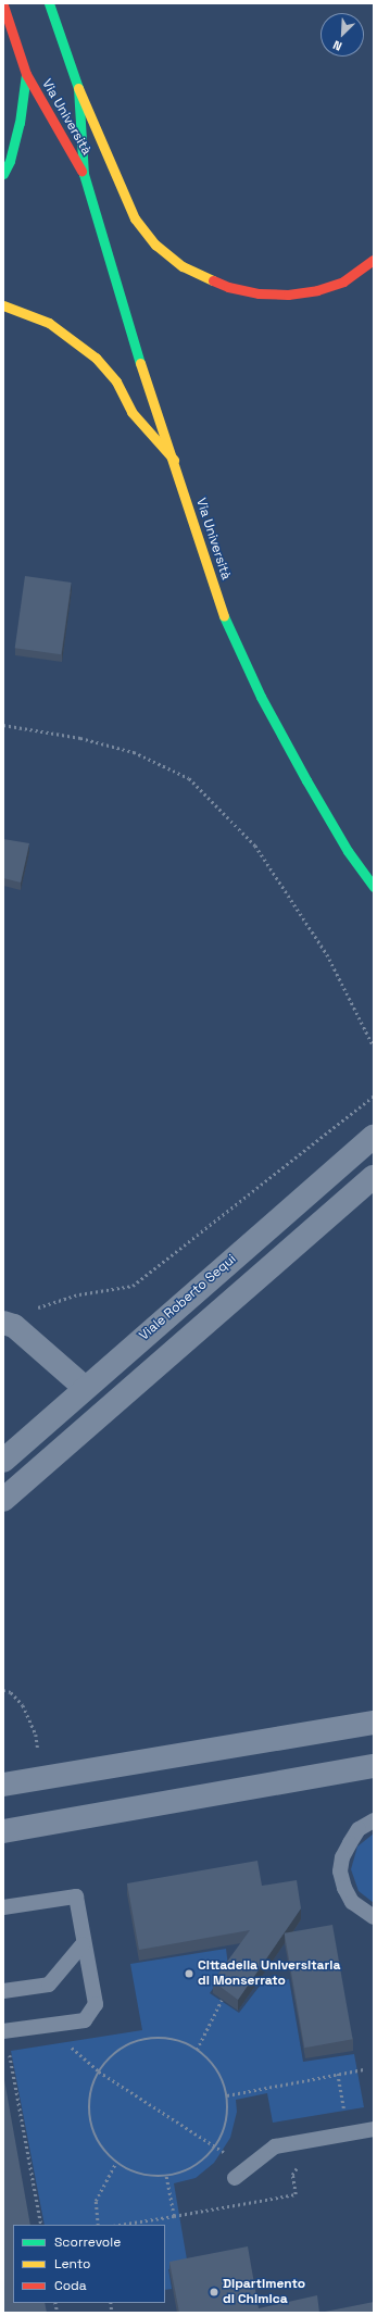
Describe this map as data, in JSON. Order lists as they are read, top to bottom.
{
  "streets": {
    "main road": ["Via Università"],
    "street": ["Viale Roberto Sequi"]
  },
  "places": ["Cittadella Universitaria di Monserrato", "Dipartimento di Chimica"],
  "legend": ["Scorrevole", "Lento", "Coda"],
  "north": "bottom left"
}
